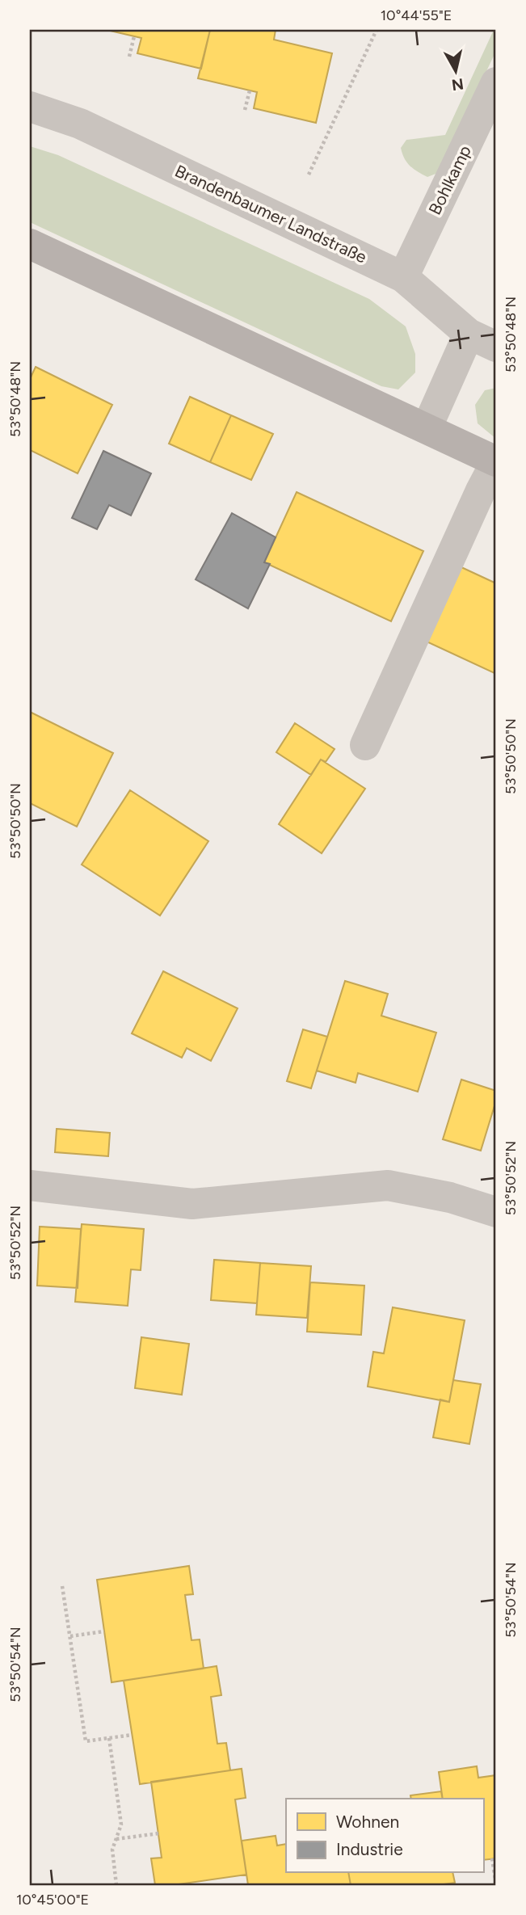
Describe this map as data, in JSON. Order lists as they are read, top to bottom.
{
  "streets": {
    "street": ["Bohlkamp", "Brandenbaumer Landstraße"]
  },
  "crossings": [
    ["Bohlkamp", "Brandenbaumer Landstraße"]
  ],
  "legend": ["Wohnen", "Industrie"],
  "north": "bottom",
  "coordinates": [
    "10°44'55\"E",
    "53°50'48\"N",
    "53°50'50\"N",
    "53°50'52\"N",
    "53°50'54\"N",
    "10°45'00\"E"
  ]
}
